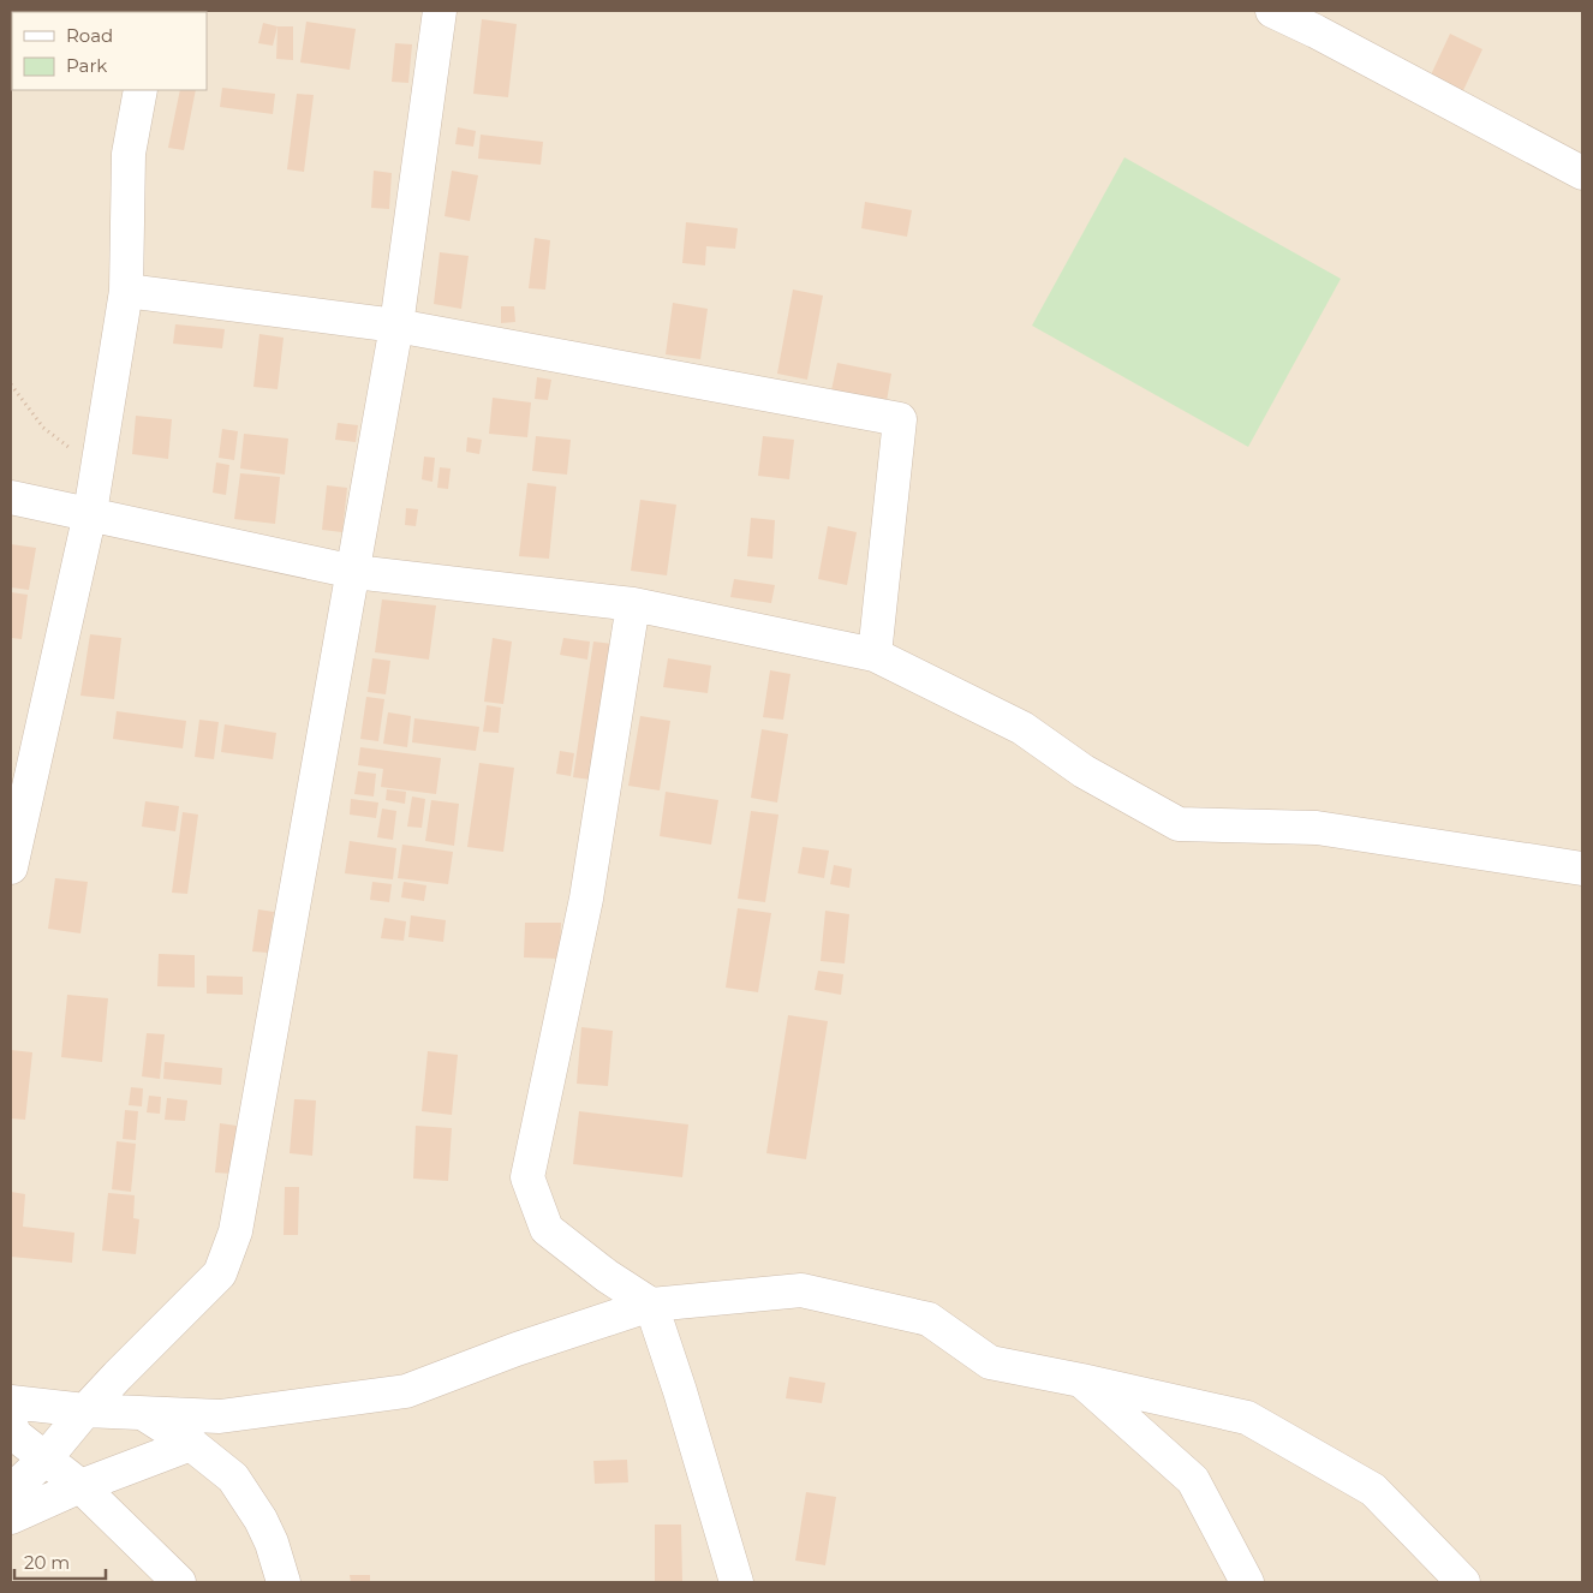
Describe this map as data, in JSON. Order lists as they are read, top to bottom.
{
  "legend": ["Road", "Park"],
  "scale_bar": "20 m"
}
